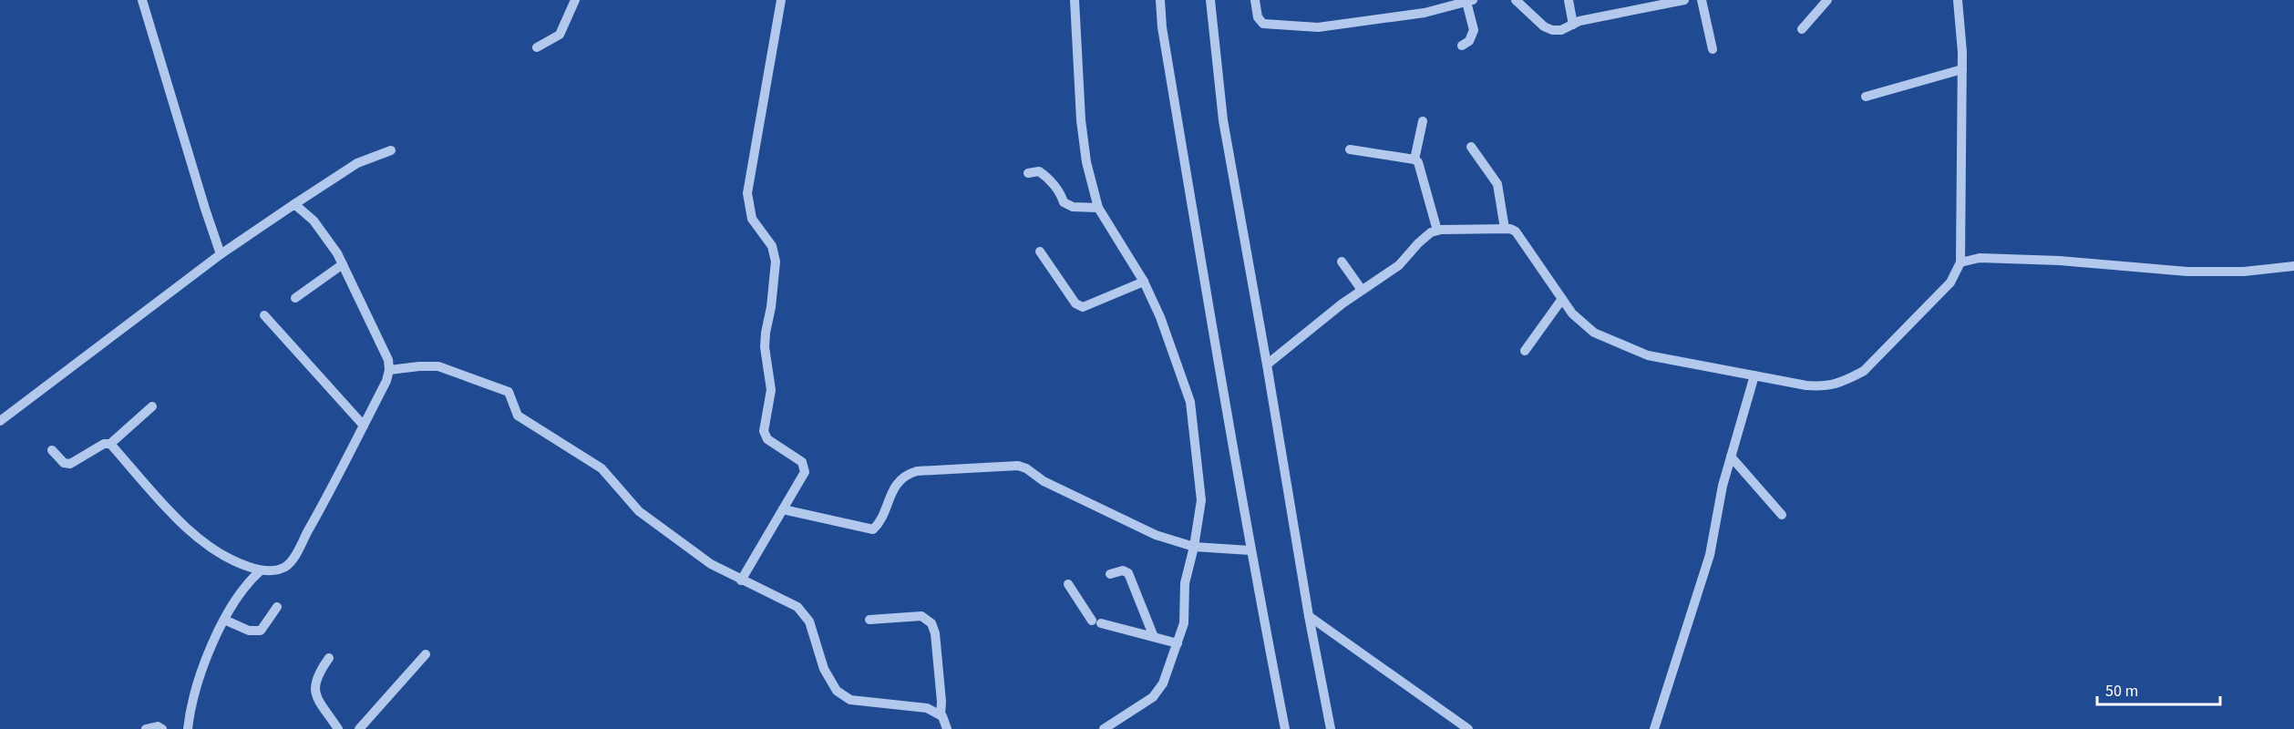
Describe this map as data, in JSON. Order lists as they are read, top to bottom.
{
  "scale_bar": "50 m"
}
